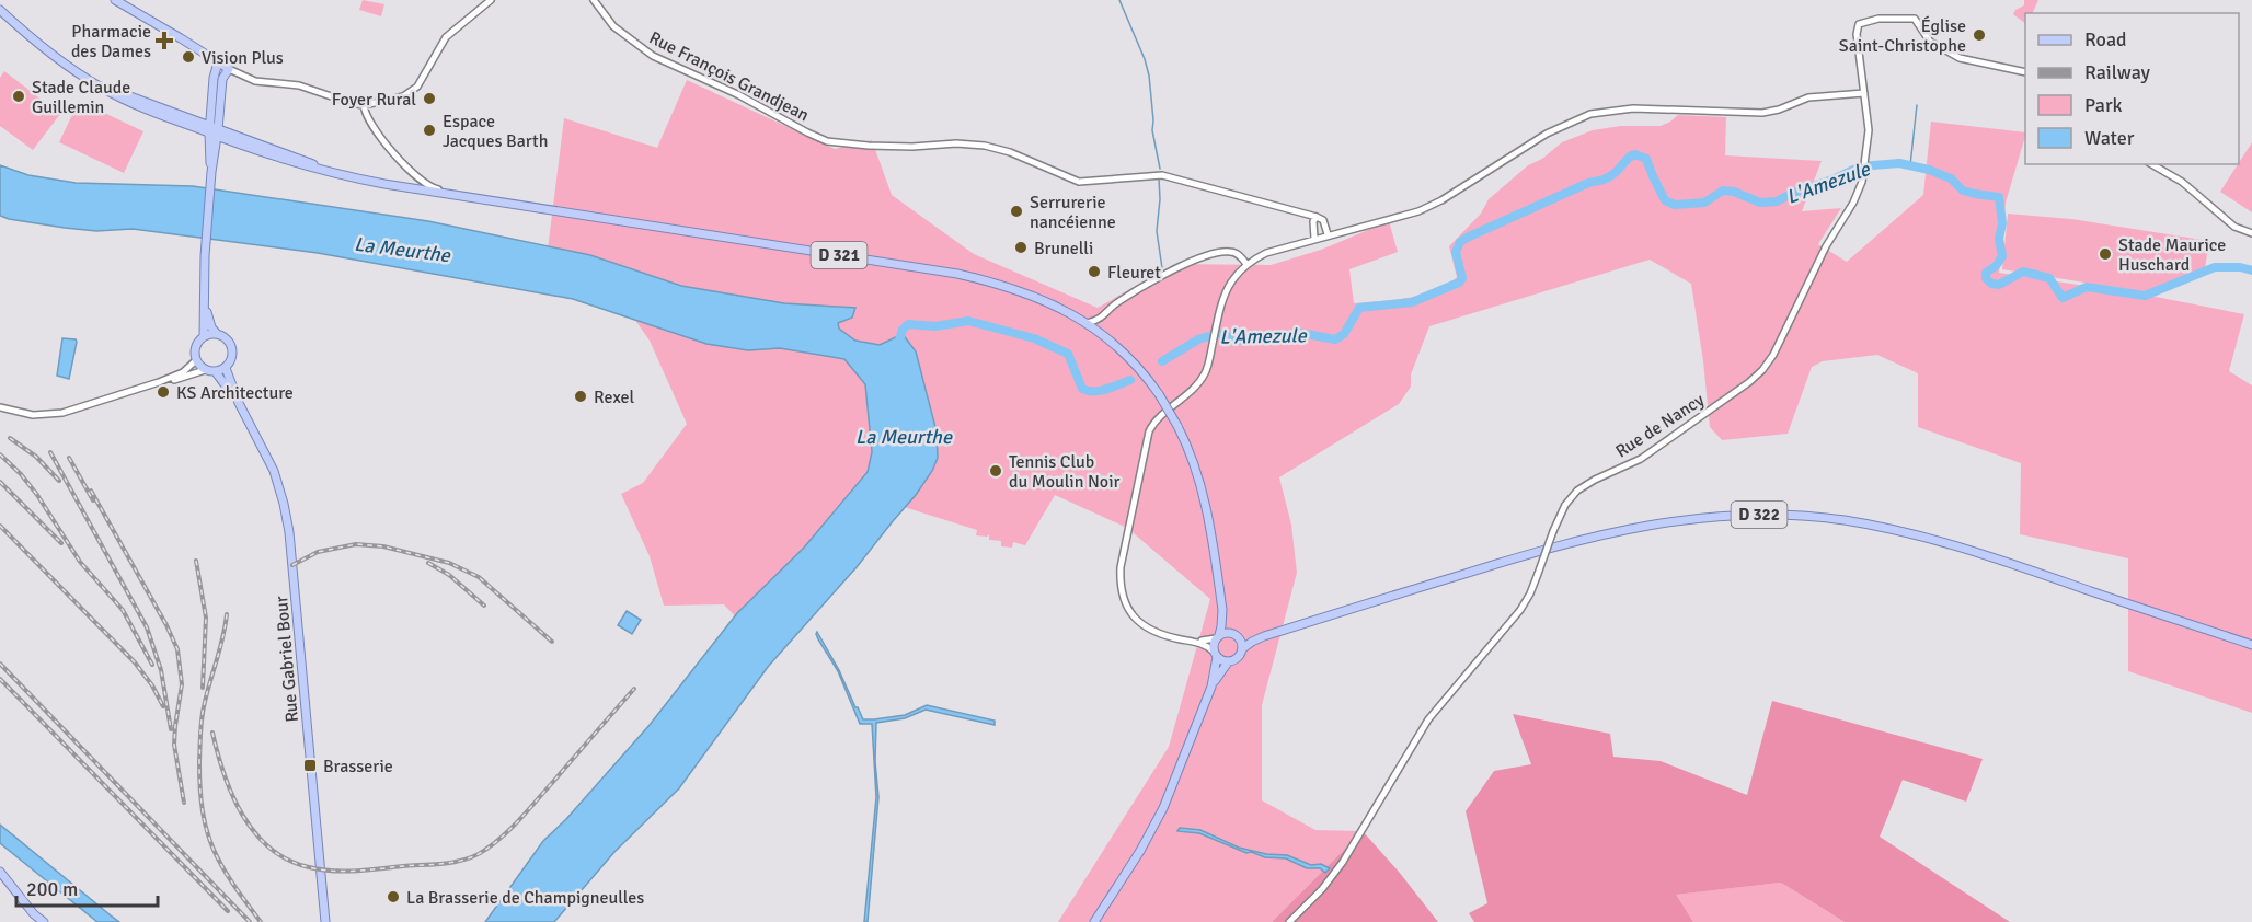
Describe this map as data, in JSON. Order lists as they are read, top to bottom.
{
  "streets": {
    "main road": ["D 321", "D 322", "Rue Gabriel Bour"],
    "street": ["Rue François Grandjean", "Rue de Nancy"]
  },
  "crossings": [
    ["D 321", "D 322"]
  ],
  "water": ["L'Amezule", "La Meurthe"],
  "places": {
    "other": [
      "Église Saint-Christophe",
      "Vision Plus",
      "Stade Claude Guillemin",
      "Foyer Rural",
      "Espace Jacques Barth",
      "Serrurerie nancéienne",
      "Brunelli",
      "Stade Maurice Huschard",
      "Fleuret",
      "KS Architecture",
      "Rexel",
      "Tennis Club du Moulin Noir",
      "La Brasserie de Champigneulles"
    ],
    "health": ["Pharmacie des Dames"],
    "transit": ["Brasserie"]
  },
  "legend": [
    "Road",
    "Railway",
    "Park",
    "Water"
  ],
  "scale_bar": "200 m"
}
